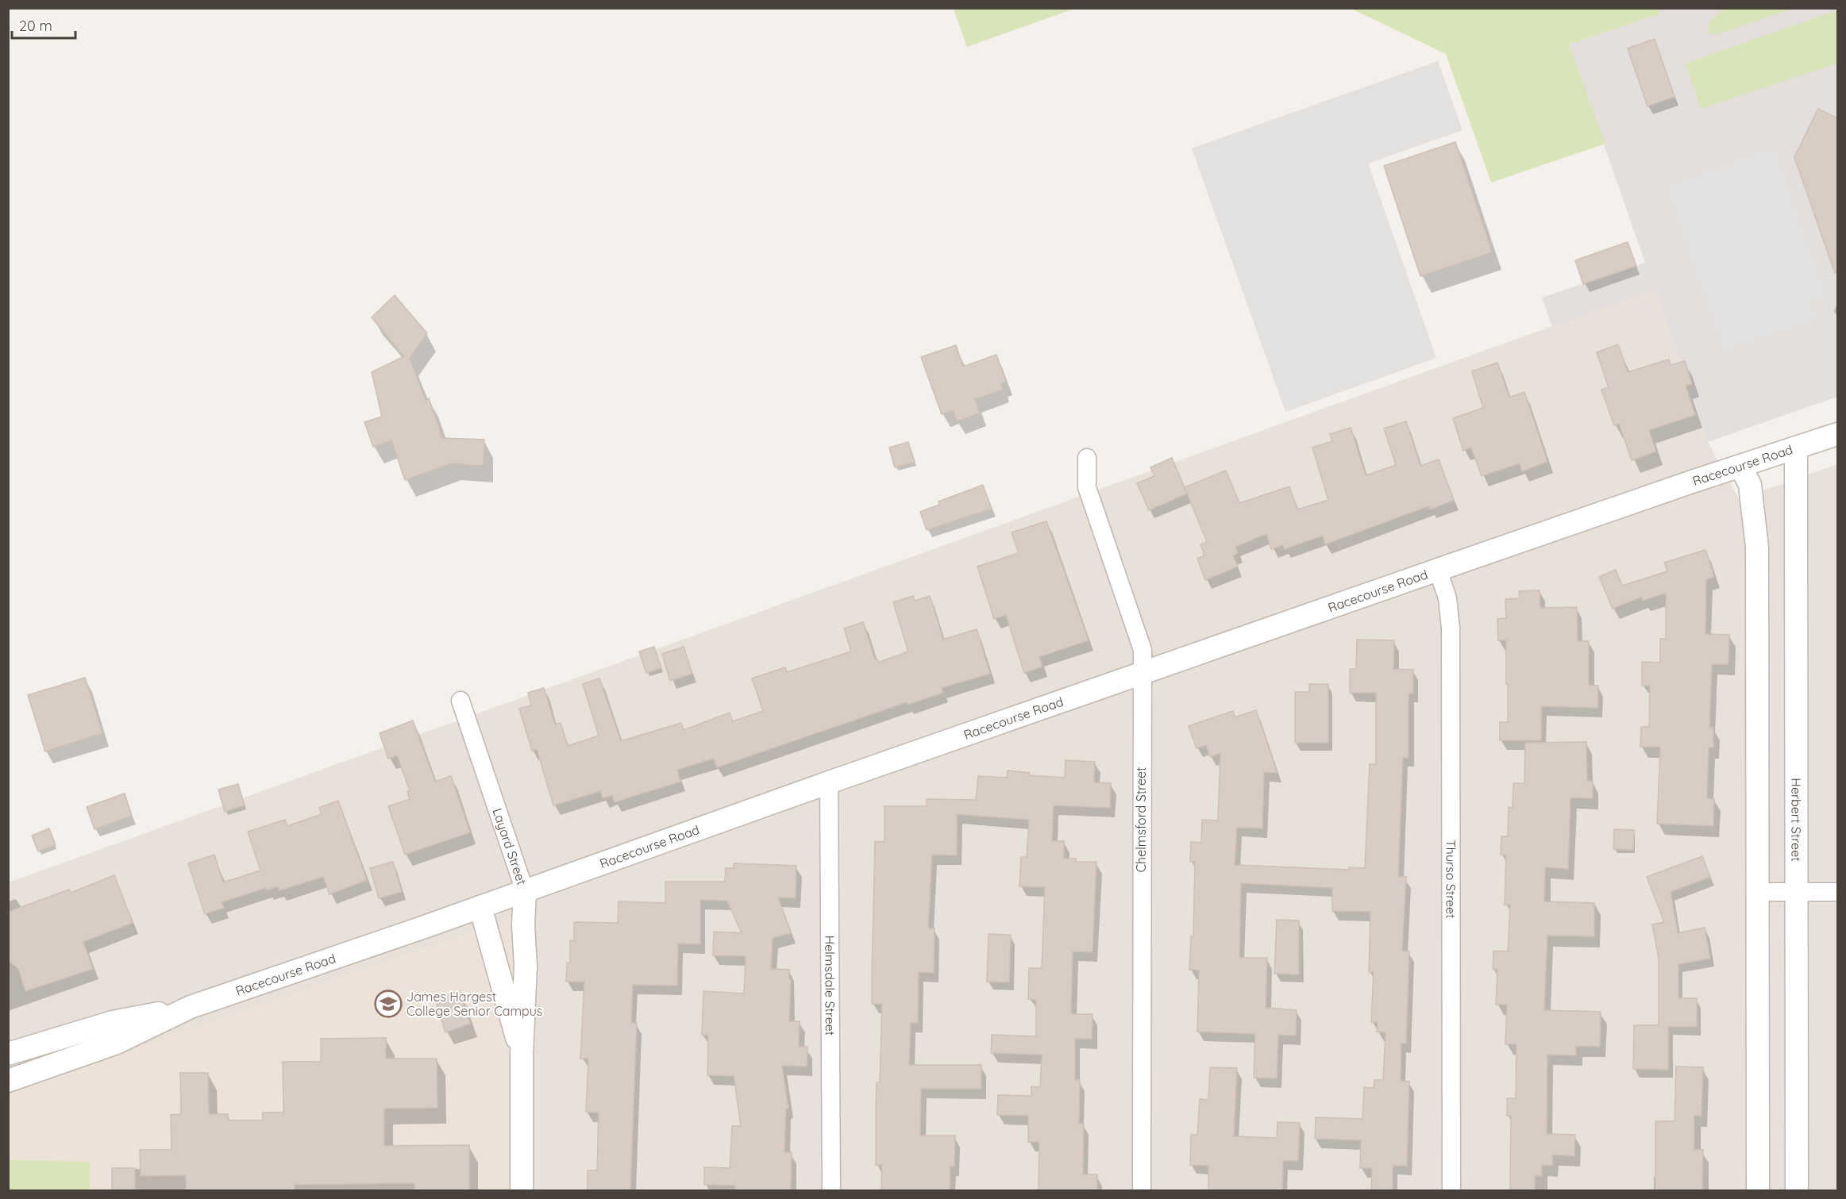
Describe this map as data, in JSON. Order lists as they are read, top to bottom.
{
  "streets": {
    "street": [
      "Racecourse Road",
      "Chelmsford Street",
      "Herbert Street",
      "Layard Street",
      "Thurso Street",
      "Helmsdale Street"
    ]
  },
  "crossings": [
    ["Racecourse Road", "Chelmsford Street"],
    ["Racecourse Road", "Herbert Street"],
    ["Racecourse Road", "Layard Street"],
    ["Racecourse Road", "Thurso Street"],
    ["Racecourse Road", "Helmsdale Street"]
  ],
  "places": {
    "school or university": ["James Hargest College Senior Campus"]
  },
  "scale_bar": "20 m"
}
